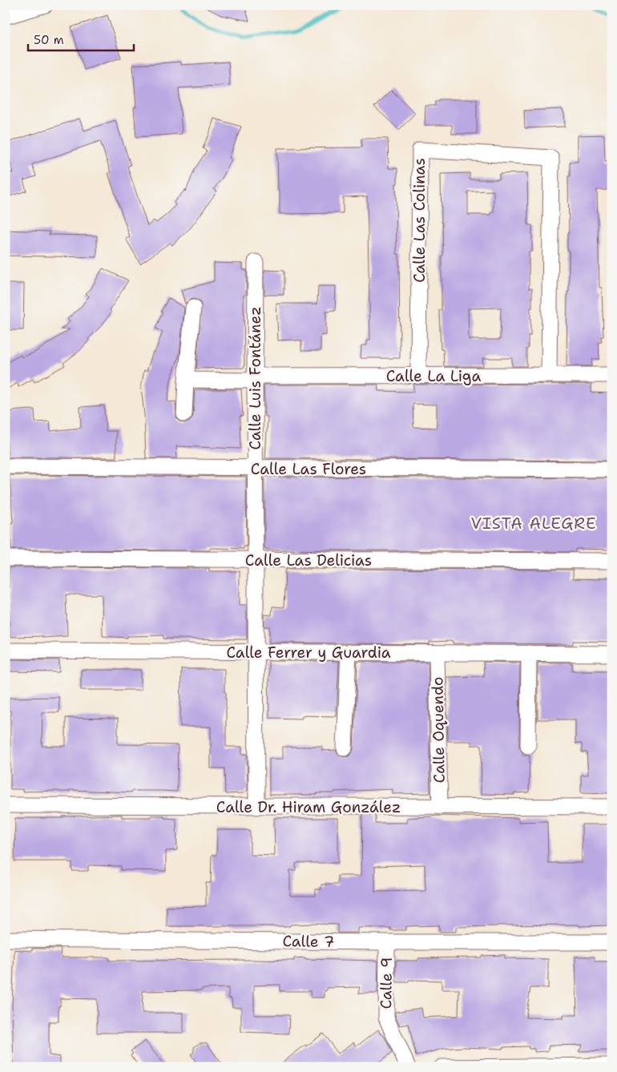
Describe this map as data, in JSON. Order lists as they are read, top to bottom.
{
  "streets": {
    "street": [
      "Calle Las Colinas",
      "Calle La Liga",
      "Calle Luis Fontánez",
      "Calle Las Flores",
      "Calle Las Delicias",
      "Calle Ferrer y Guardia",
      "Calle Oquendo",
      "Calle Dr. Hiram González",
      "Calle 7",
      "Calle 9"
    ]
  },
  "crossings": [
    ["Calle Las Colinas", "Calle La Liga"],
    ["Calle La Liga", "Calle Luis Fontánez"],
    ["Calle Luis Fontánez", "Calle Las Flores"],
    ["Calle Luis Fontánez", "Calle Las Delicias"],
    ["Calle Luis Fontánez", "Calle Ferrer y Guardia"],
    ["Calle Luis Fontánez", "Calle Dr. Hiram González"],
    ["Calle Ferrer y Guardia", "Calle Oquendo"],
    ["Calle Oquendo", "Calle Dr. Hiram González"],
    ["Calle 7", "Calle 9"]
  ],
  "districts": ["VISTA ALEGRE"],
  "scale_bar": "50 m"
}
